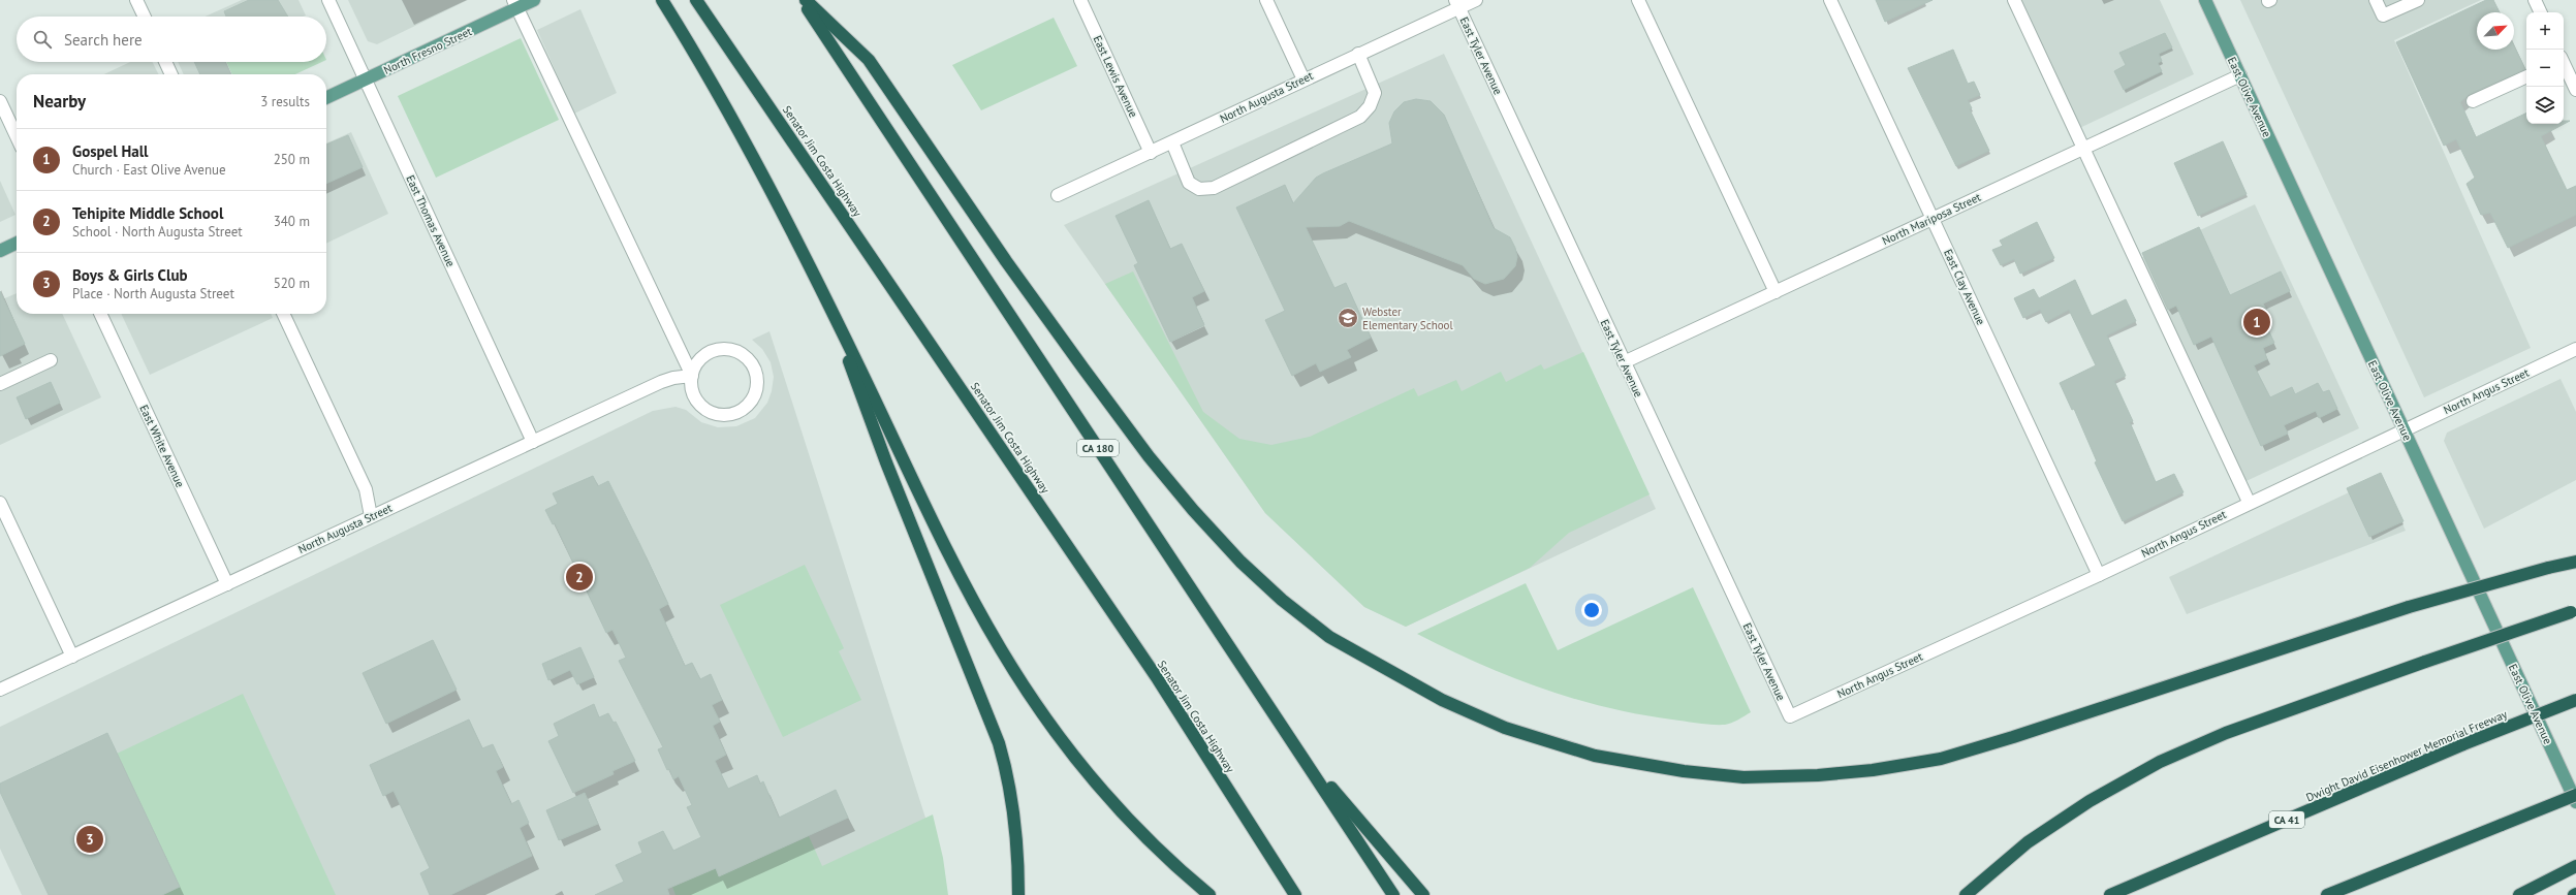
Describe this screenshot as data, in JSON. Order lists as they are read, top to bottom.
{
  "streets": {
    "highway": [
      "Senator Jim Costa Highway",
      "CA 180",
      "Dwight David Eisenhower Memorial Freeway",
      "CA 41"
    ],
    "main road": ["North Fresno Street", "East Olive Avenue"],
    "street": [
      "East Tyler Avenue",
      "East Lewis Avenue",
      "North Augusta Street",
      "North Mariposa Street",
      "East Thomas Avenue",
      "East Clay Avenue",
      "North Angus Street",
      "East White Avenue"
    ]
  },
  "crossings": [
    ["North Fresno Street", "East Thomas Avenue"],
    ["East Tyler Avenue", "North Augusta Street"],
    ["East Tyler Avenue", "North Mariposa Street"],
    ["East Tyler Avenue", "North Angus Street"],
    ["East Lewis Avenue", "North Augusta Street"],
    ["North Augusta Street", "East Thomas Avenue"],
    ["North Augusta Street", "East White Avenue"],
    ["East Olive Avenue", "North Mariposa Street"],
    ["East Olive Avenue", "North Angus Street"],
    ["North Mariposa Street", "East Clay Avenue"],
    ["East Clay Avenue", "North Angus Street"]
  ],
  "places": {
    "school or university": ["Webster Elementary School"]
  },
  "north": "top right",
  "page": {
    "map_buttons": ["+", "−"],
    "search": "Search here",
    "heading": ["Nearby", "3 results"],
    "list": [
      {
        "mark": "1",
        "name": "Gospel Hall",
        "note": "Church · East Olive Avenue",
        "value": "250 m"
      },
      {
        "mark": "2",
        "name": "Tehipite Middle School",
        "note": "School · North Augusta Street",
        "value": "340 m"
      },
      {
        "mark": "3",
        "name": "Boys & Girls Club",
        "note": "Place · North Augusta Street",
        "value": "520 m"
      }
    ],
    "pins": ["1", "2", "3"]
  }
}
